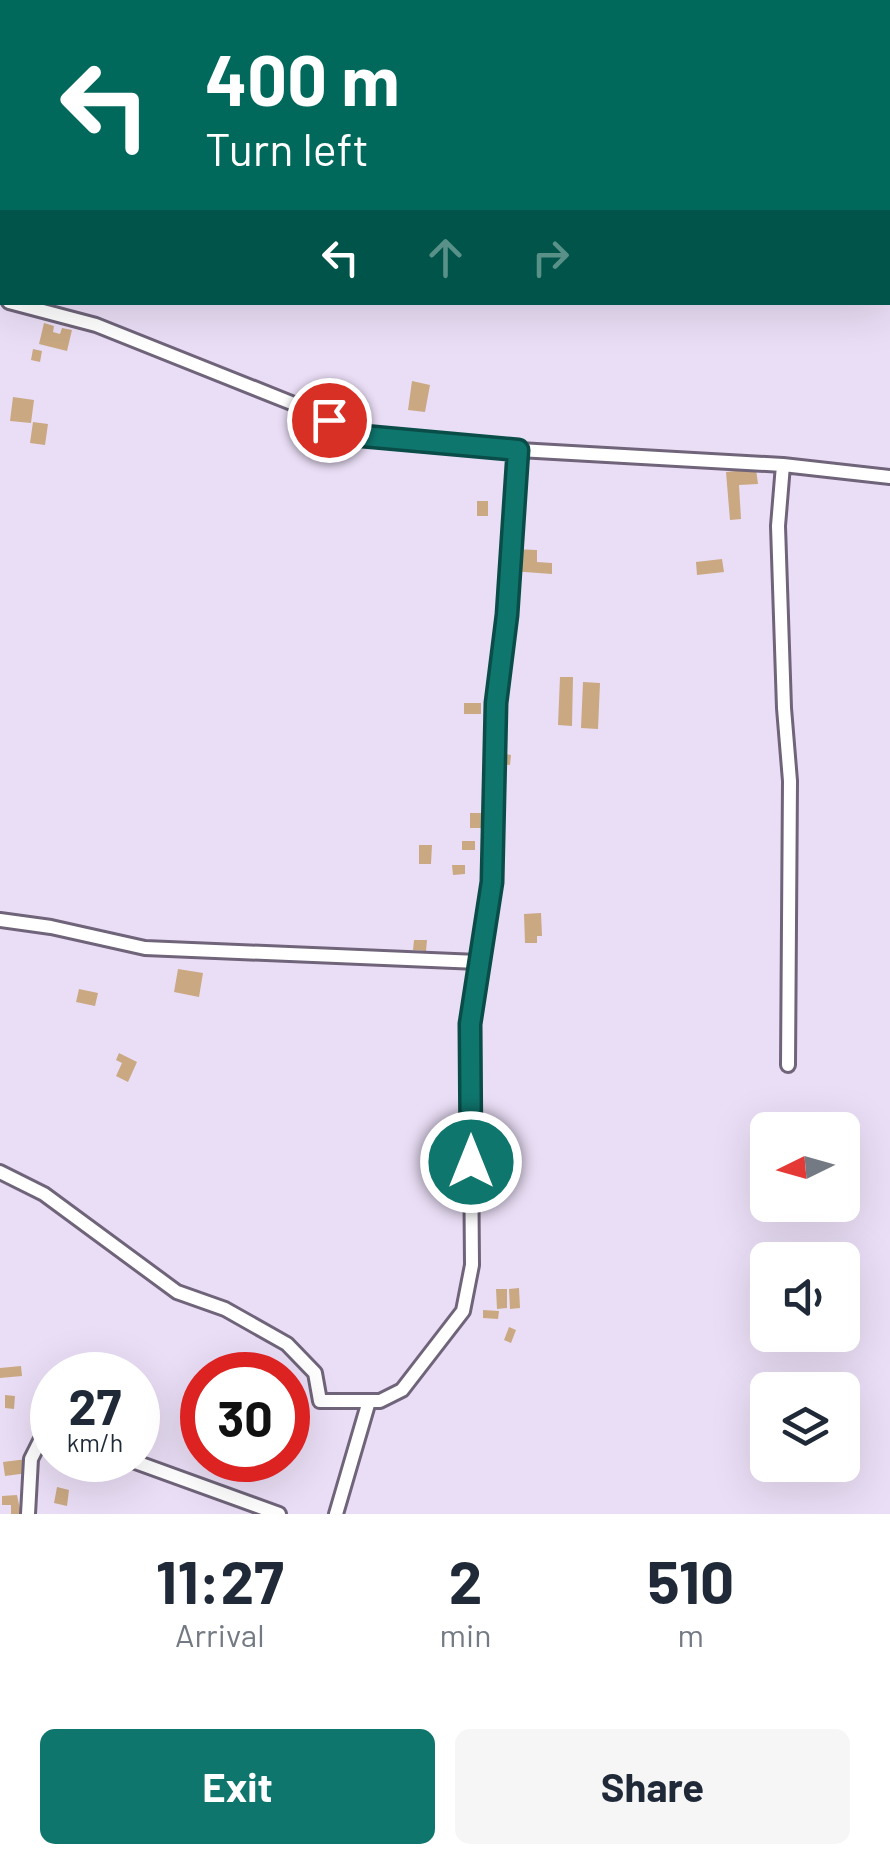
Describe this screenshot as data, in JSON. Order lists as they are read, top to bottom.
{
  "north": "left",
  "page": {
    "turn": ["400 m", "Turn left"],
    "speed": "27 km/h",
    "limit": "30",
    "eta": [
      "11:27",
      "Arrival",
      "2",
      "min",
      "510",
      "m"
    ],
    "buttons": ["Exit", "Share"]
  }
}
